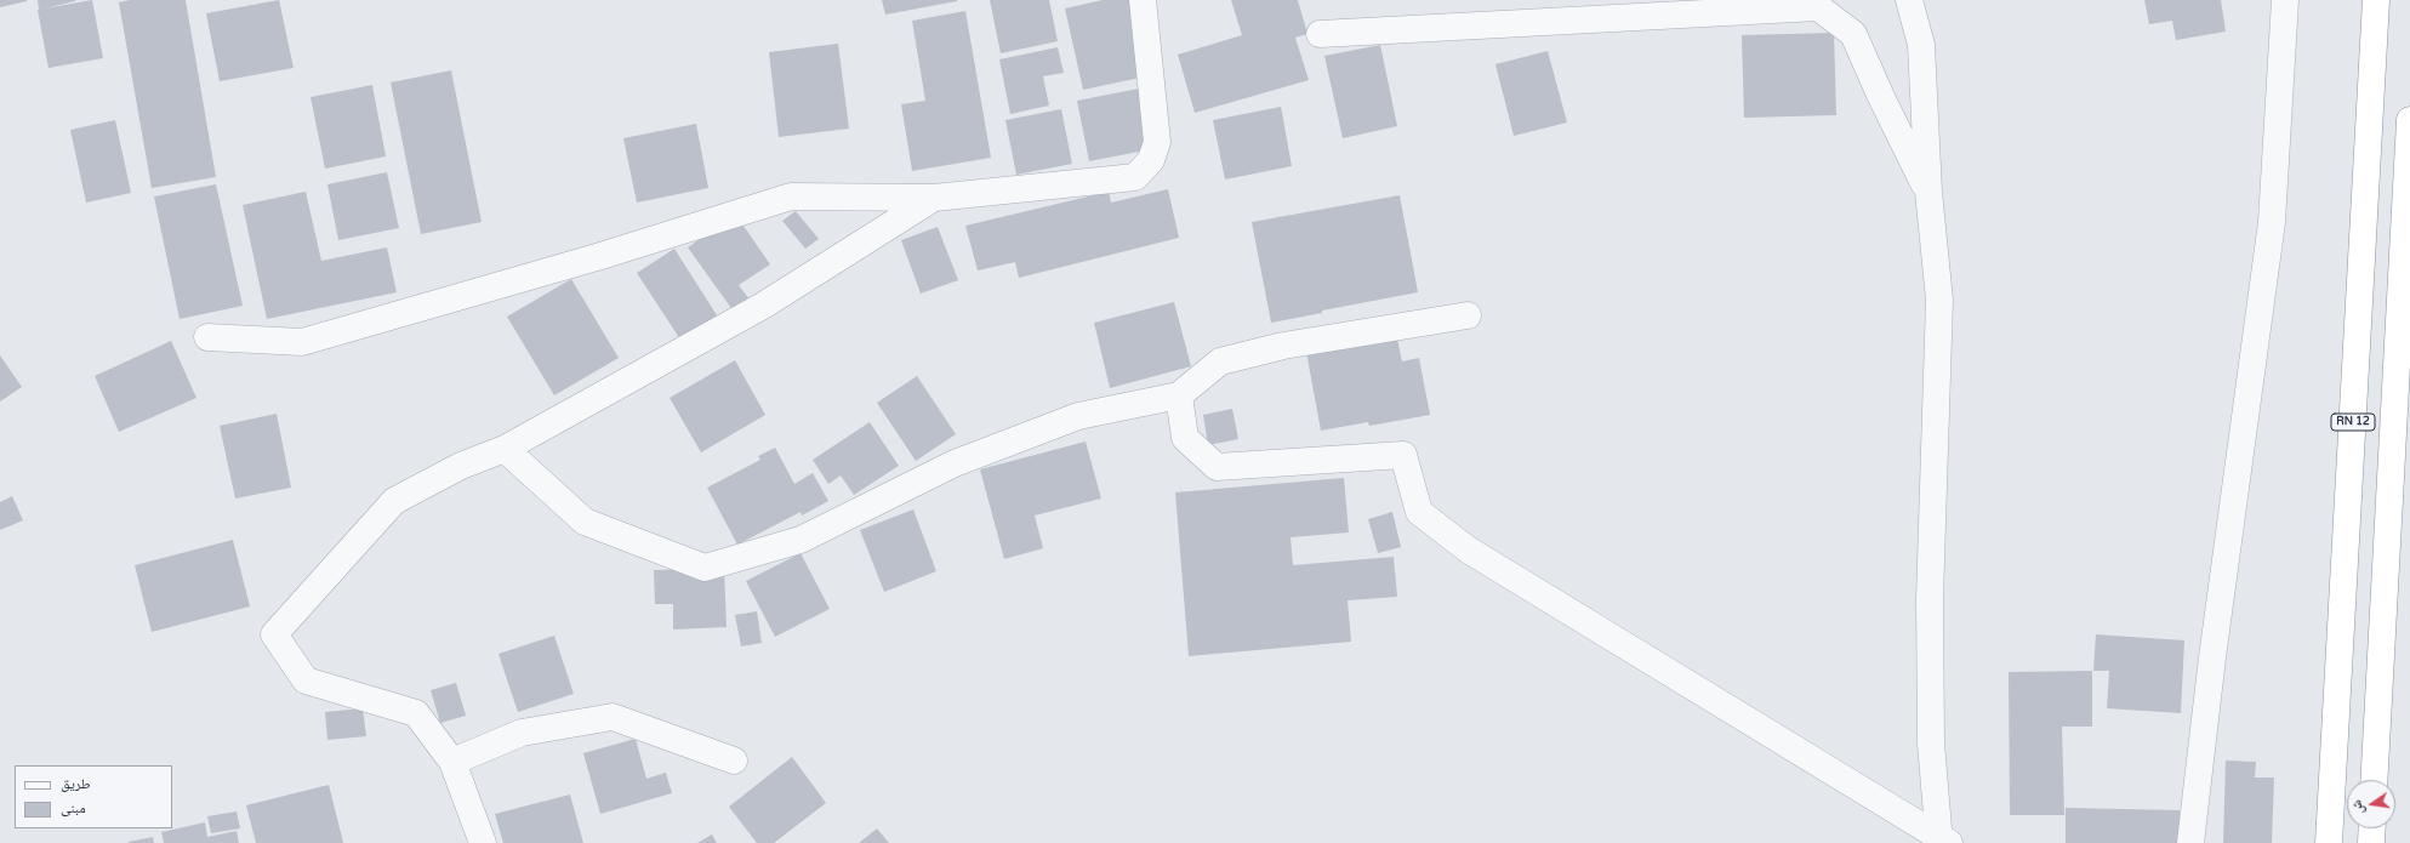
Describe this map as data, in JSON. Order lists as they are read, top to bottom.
{
  "streets": {
    "highway": ["RN 12"]
  },
  "legend": ["طريق", "مبنى"],
  "north": "left"
}
